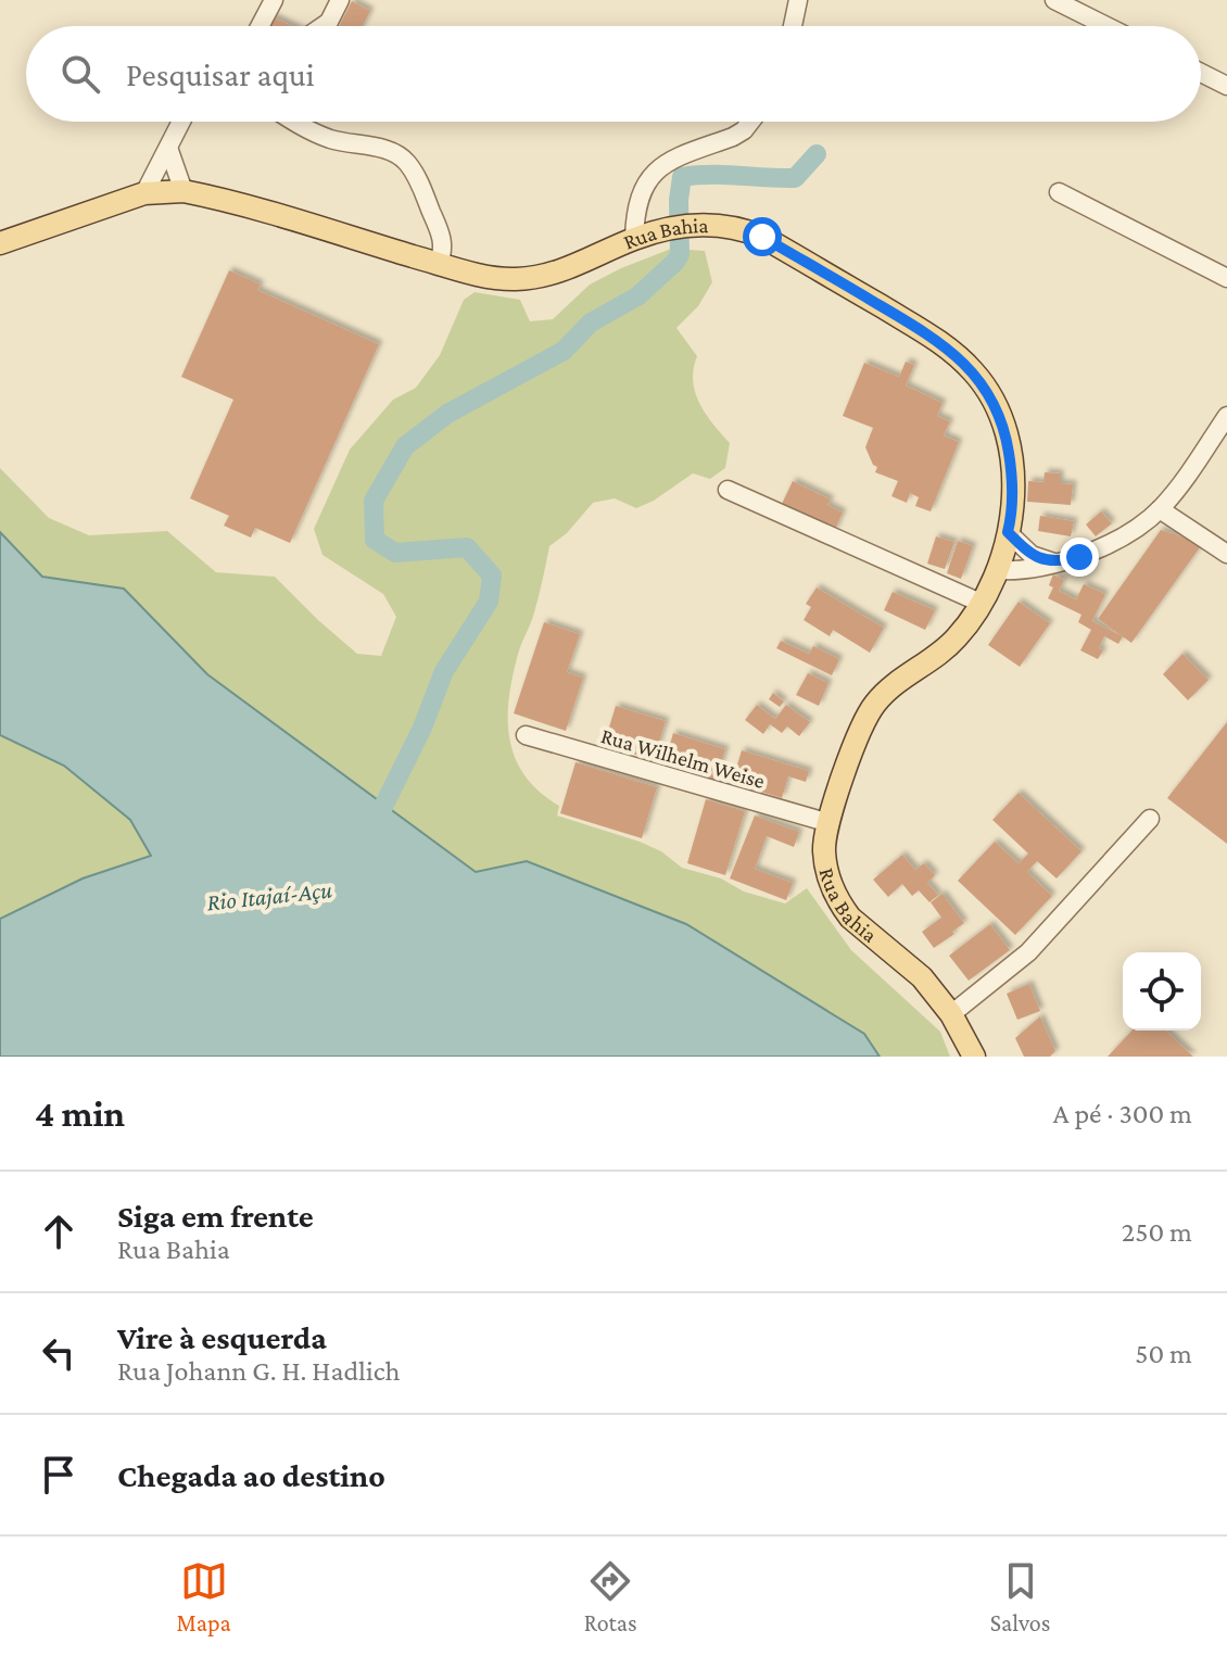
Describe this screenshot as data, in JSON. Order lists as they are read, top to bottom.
{
  "streets": {
    "main road": ["Rua Bahia"],
    "street": ["Rua Wilhelm Weise"]
  },
  "crossings": [
    ["Rua Bahia", "Rua Wilhelm Weise"]
  ],
  "water": ["Rio Itajaí-Açu"],
  "page": {
    "search": "Pesquisar aqui",
    "heading": ["4 min", "A pé · 300 m"],
    "list": [
      ["Siga em frente", "Rua Bahia", "250 m"],
      ["Vire à esquerda", "Rua Johann G. H. Hadlich", "50 m"],
      "Chegada ao destino"
    ],
    "nav": ["Mapa", "Rotas", "Salvos"]
  }
}
